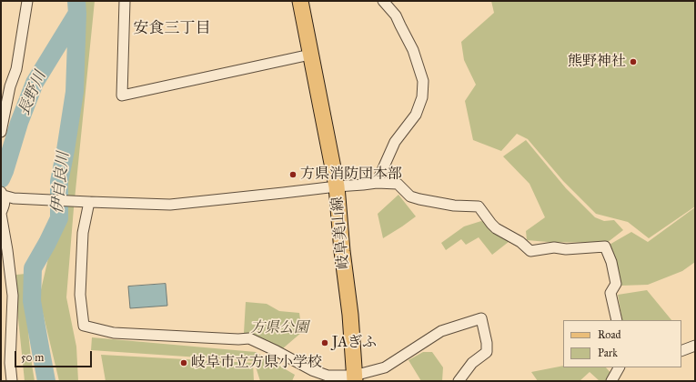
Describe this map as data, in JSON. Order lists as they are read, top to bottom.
{
  "streets": {
    "main road": ["岐阜美山線"]
  },
  "districts": ["安食三丁目"],
  "water": ["長野川", "伊自良川"],
  "parks": ["方県公園"],
  "places": [
    "熊野神社",
    "方県消防団本部",
    "JAぎふ",
    "岐阜市立方県小学校"
  ],
  "legend": ["Road", "Park"],
  "scale_bar": "50 m"
}
